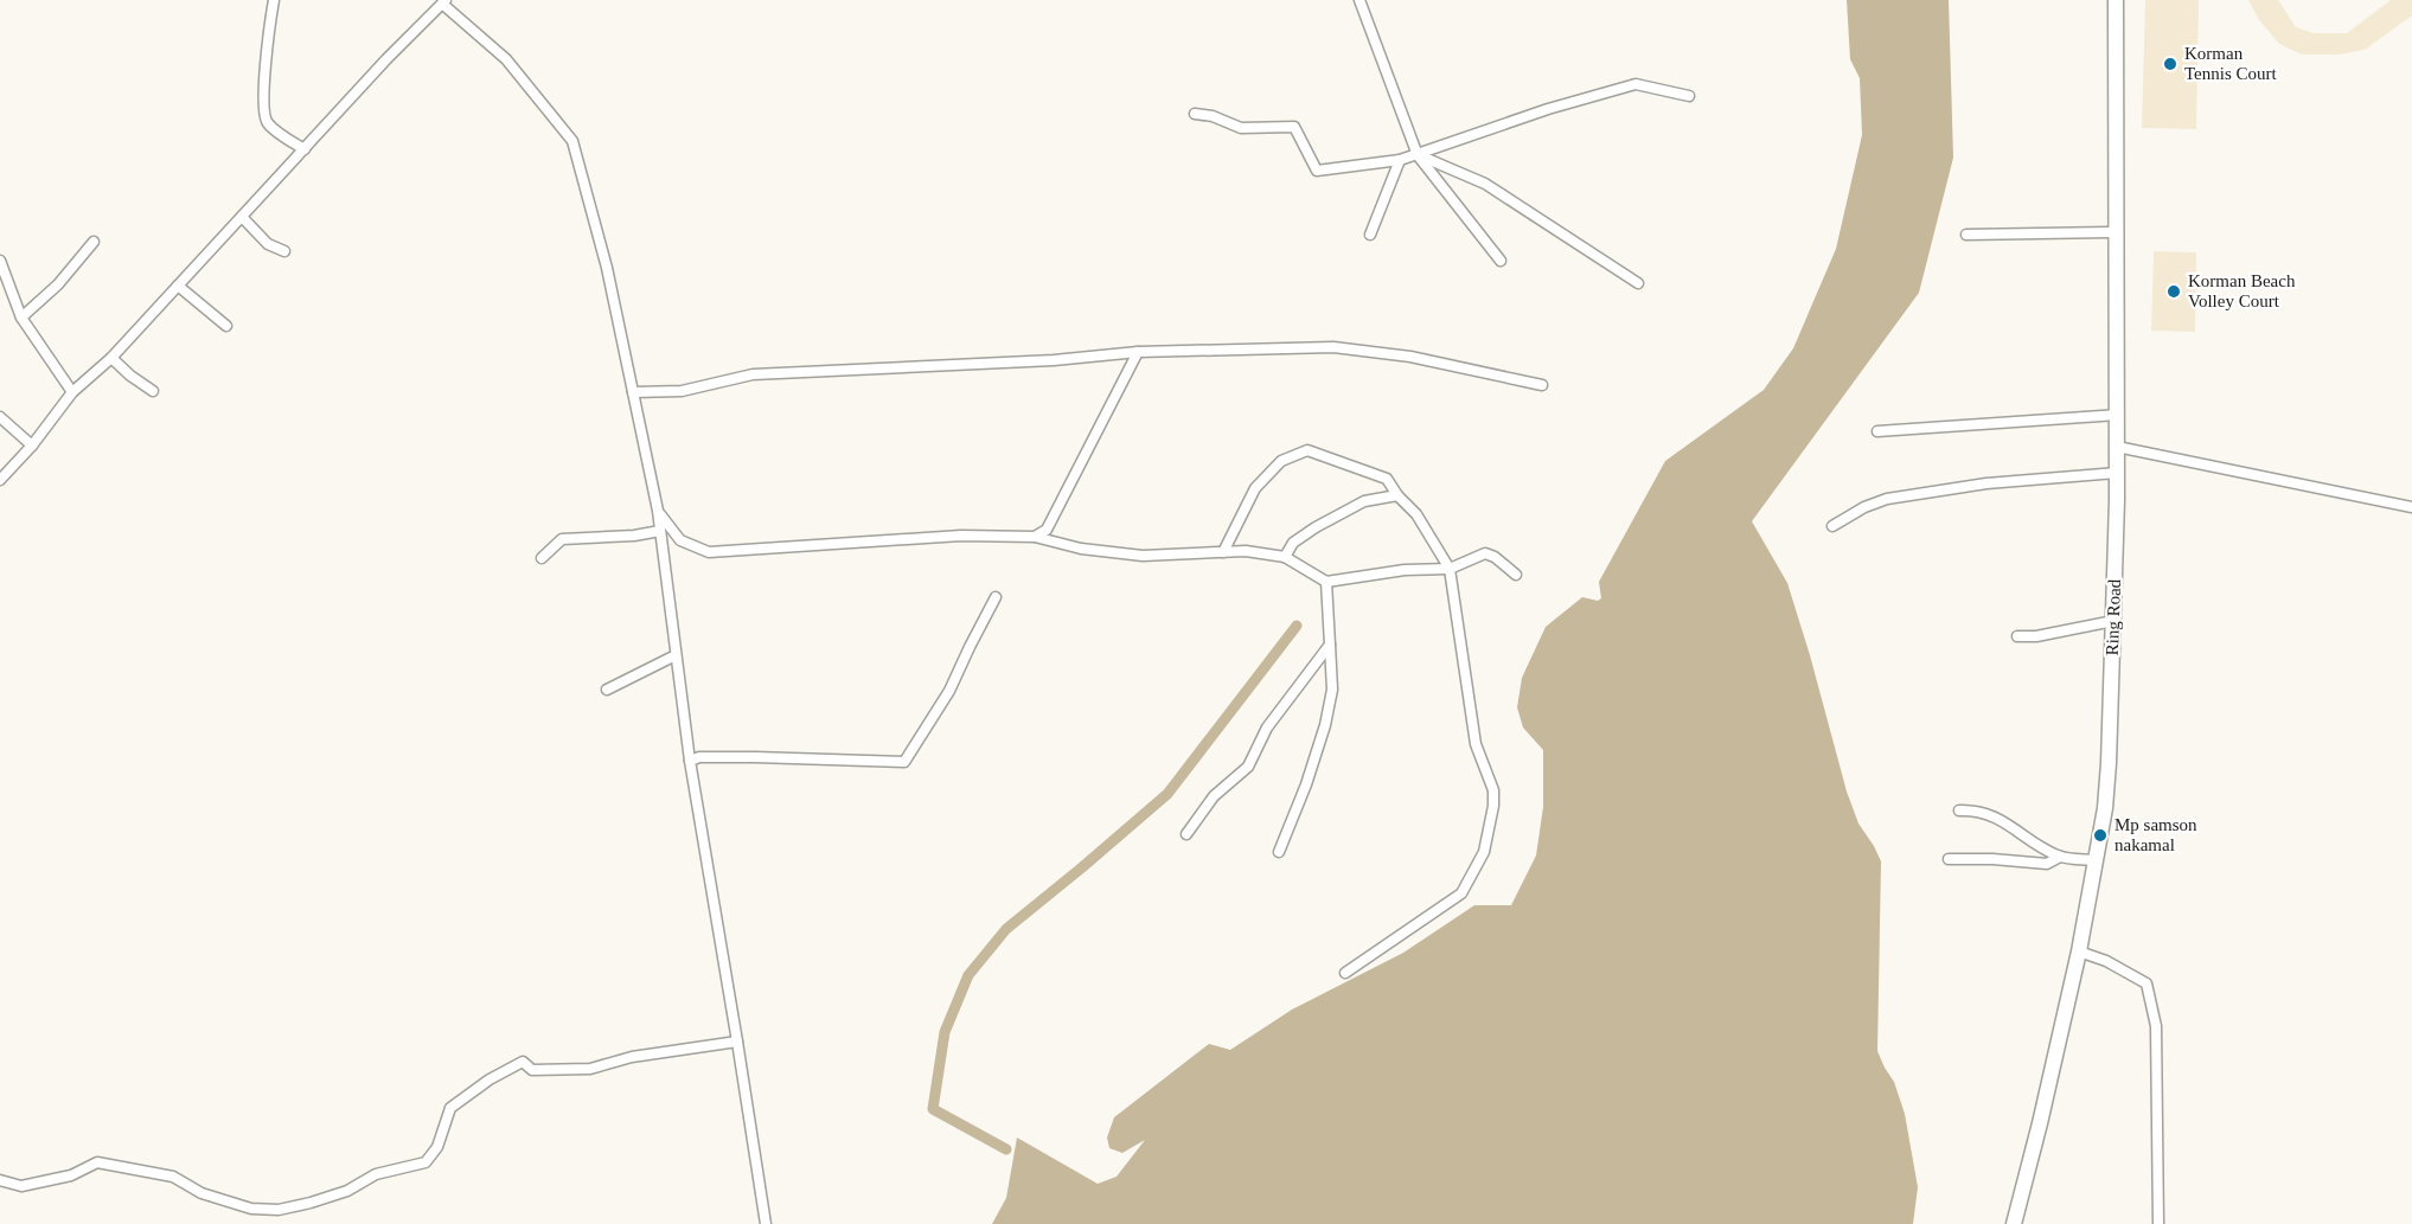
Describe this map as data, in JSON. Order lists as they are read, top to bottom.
{
  "streets": {
    "main road": ["Ring Road"]
  },
  "places": ["Korman Tennis Court", "Korman Beach Volley Court", "Mp samson nakamal"]
}
